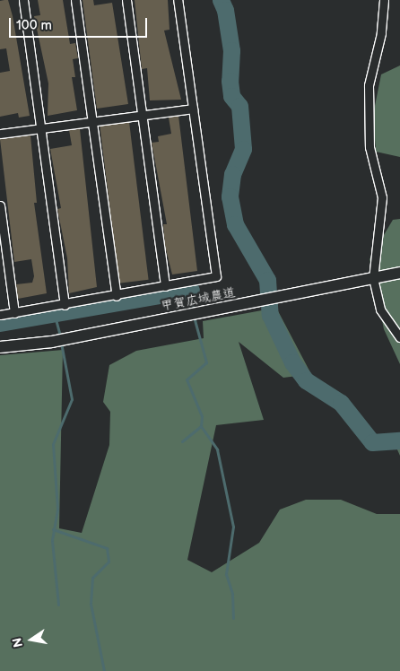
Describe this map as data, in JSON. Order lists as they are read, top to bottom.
{
  "streets": {
    "street": ["甲賀広域農道"]
  },
  "scale_bar": "100 m",
  "north": "left"
}
